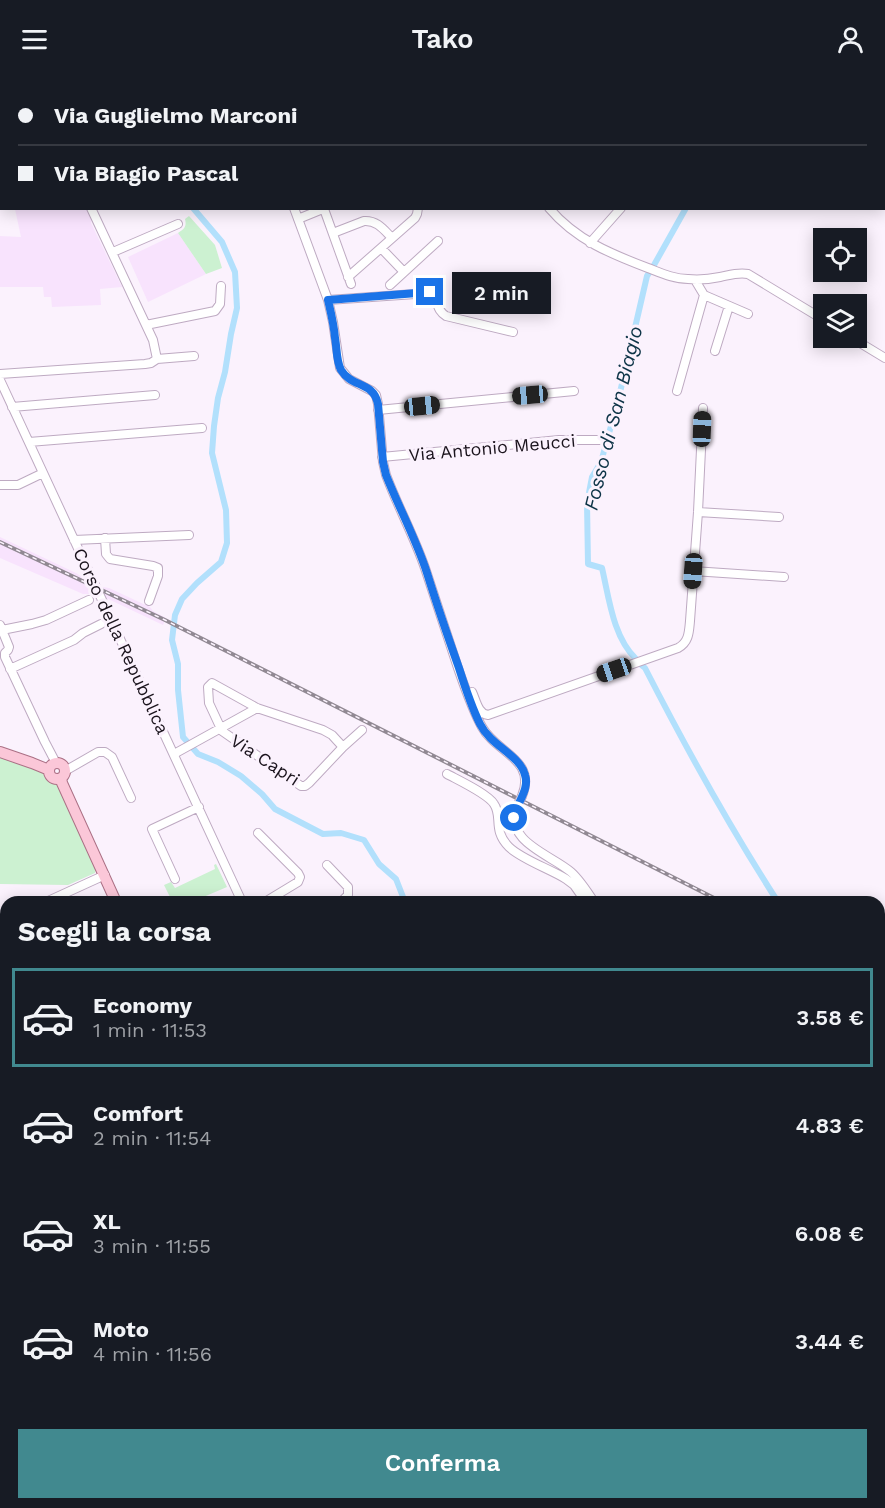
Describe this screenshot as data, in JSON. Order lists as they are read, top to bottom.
{
  "streets": {
    "street": ["Via Antonio Meucci", "Corso della Repubblica", "Via Capri"]
  },
  "water": ["Fosso di San Biagio"],
  "page": {
    "header": "Tako",
    "banner": ["Via Guglielmo Marconi", "Via Biagio Pascal"],
    "bubble": "2 min",
    "heading": "Scegli la corsa",
    "list": [
      {
        "name": "Economy",
        "note": "1 min · 11:53",
        "value": "3.58 €"
      },
      {
        "name": "Comfort",
        "note": "2 min · 11:54",
        "value": "4.83 €"
      },
      {
        "name": "XL",
        "note": "3 min · 11:55",
        "value": "6.08 €"
      },
      {
        "name": "Moto",
        "note": "4 min · 11:56",
        "value": "3.44 €"
      }
    ],
    "buttons": "Conferma"
  }
}
